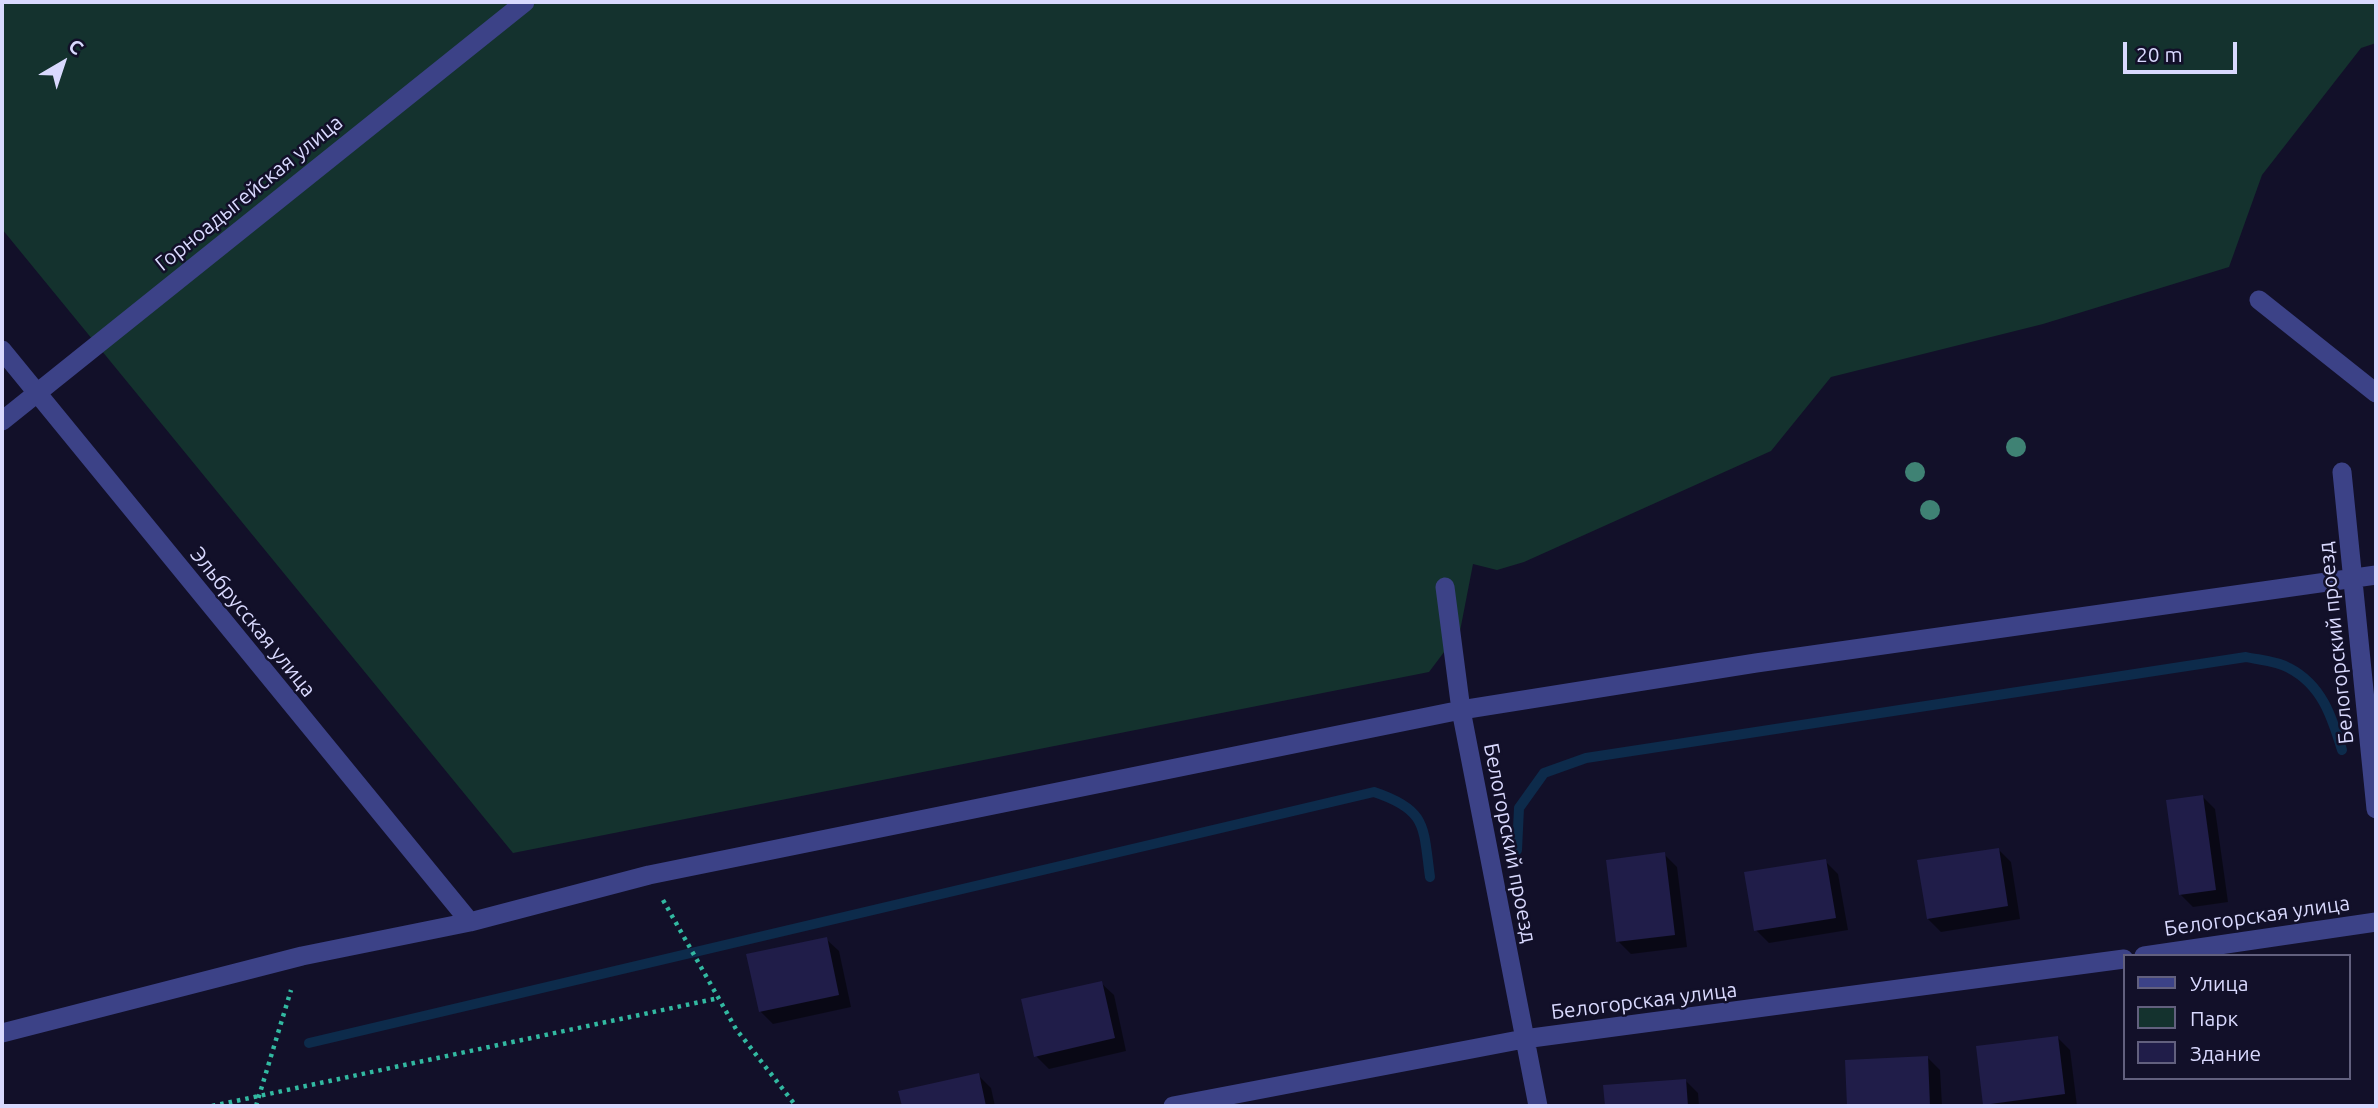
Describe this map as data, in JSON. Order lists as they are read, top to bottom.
{
  "streets": {
    "street": [
      "Горноадыгейская улица",
      "Эльбрусская улица",
      "Белогорский проезд",
      "Белогорская улица"
    ]
  },
  "crossings": [
    ["Горноадыгейская улица", "Эльбрусская улица"],
    ["Белогорский проезд", "Белогорская улица"]
  ],
  "legend": ["Улица", "Парк", "Здание"],
  "scale_bar": "20 m",
  "north": "top right"
}
